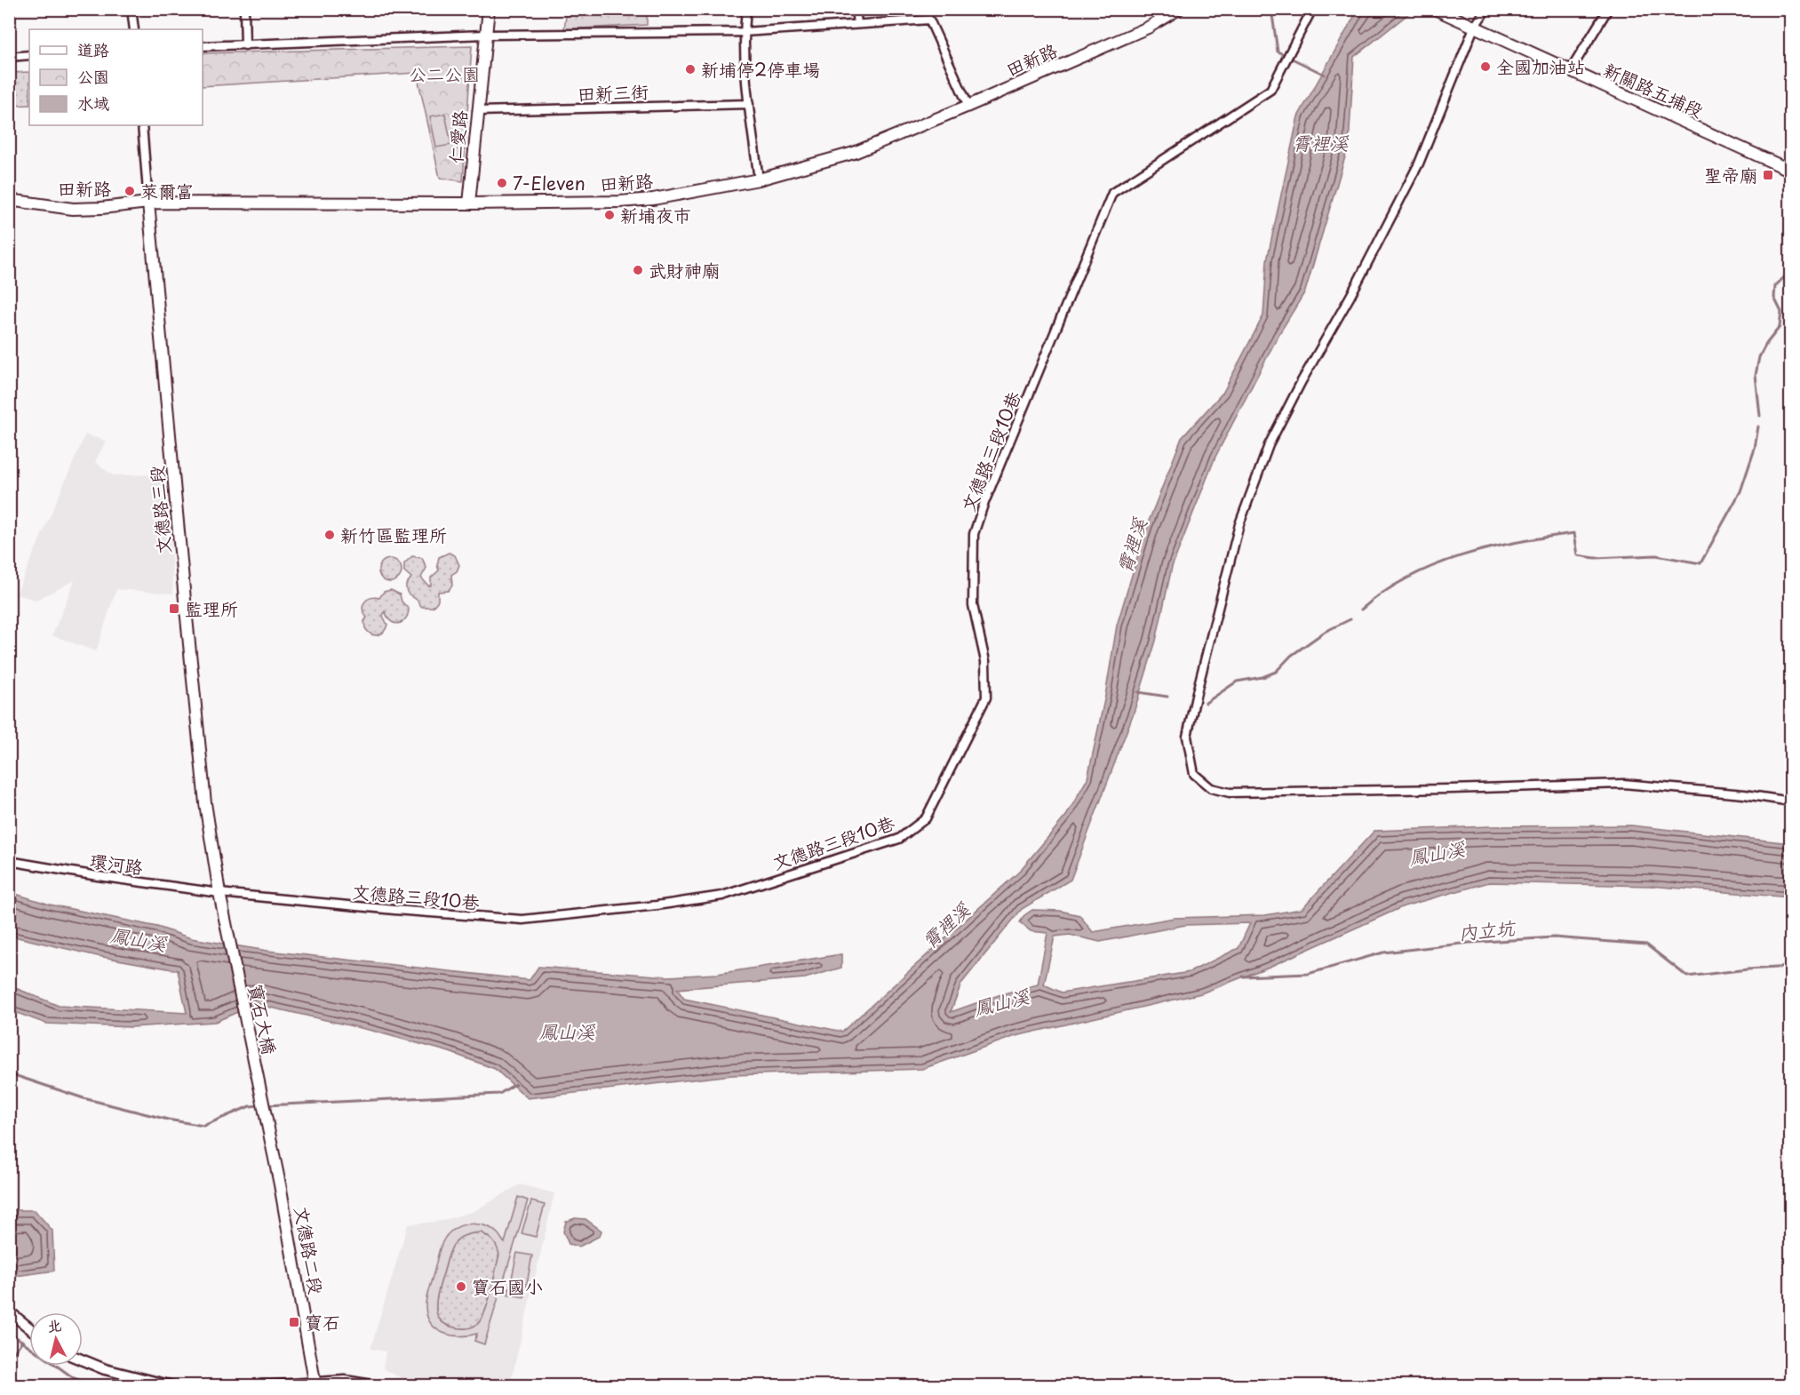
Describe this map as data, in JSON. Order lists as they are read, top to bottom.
{
  "streets": {
    "main road": [
      "田新路",
      "新關路五埔段",
      "仁愛路",
      "文德路三段",
      "寶石大橋",
      "文德路二段"
    ],
    "street": ["田新三街", "文德路三段10巷", "環河路"]
  },
  "crossings": [
    ["田新路", "仁愛路"],
    ["田新路", "文德路三段"],
    ["田新三街", "仁愛路"],
    ["文德路三段10巷", "文德路三段"],
    ["文德路三段10巷", "環河路"],
    ["文德路三段10巷", "寶石大橋"],
    ["文德路三段", "環河路"],
    ["文德路三段", "寶石大橋"],
    ["環河路", "寶石大橋"],
    ["寶石大橋", "文德路二段"]
  ],
  "water": ["霄裡溪", "鳳山溪", "內立坑"],
  "parks": ["公二公園"],
  "places": {
    "other": [
      "全國加油站",
      "新埔停2停車場",
      "7-Eleven",
      "萊爾富",
      "新埔夜市",
      "武財神廟",
      "新竹區監理所",
      "寶石國小"
    ],
    "transit": ["聖帝廟", "監理所", "寶石"]
  },
  "legend": ["道路", "公園", "水域"],
  "north": "top"
}
